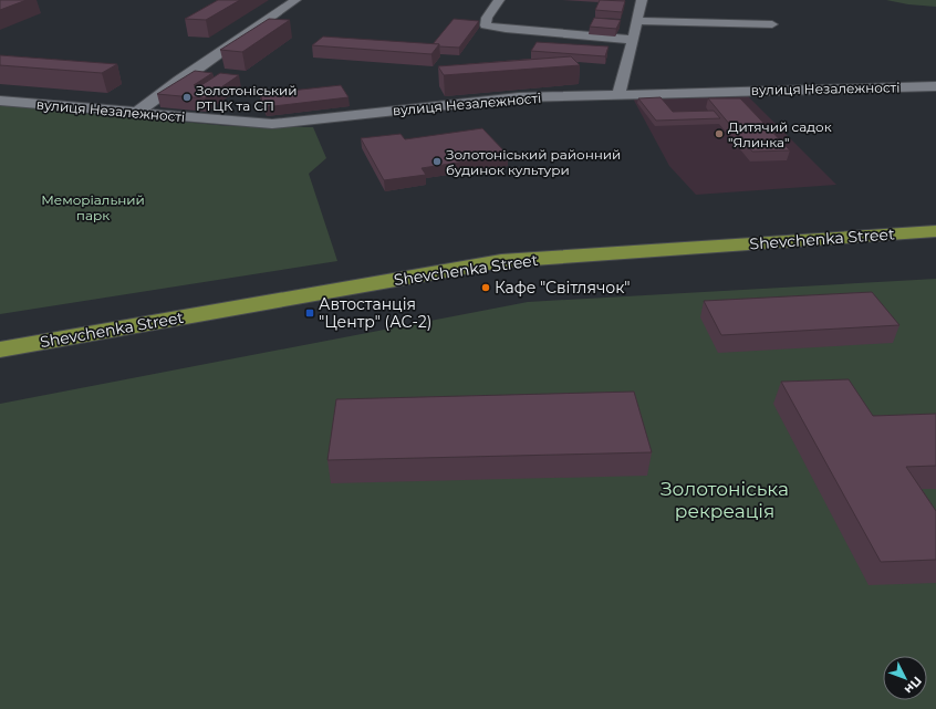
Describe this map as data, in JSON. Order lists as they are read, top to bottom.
{
  "streets": {
    "main road": ["Shevchenka Street"],
    "street": ["вулиця Незалежності"]
  },
  "parks": ["Меморіальний парк", "Золотоніська рекреація"],
  "places": {
    "other": [
      "Золотоніський РТЦК та СП",
      "Дитячий садок \"Ялинка\"",
      "Золотоніський районний будинок культури",
      "Кафе \"Світлячок\""
    ],
    "transit": ["Автостанція \"Центр\" (АС-2)"]
  },
  "north": "bottom right"
}
